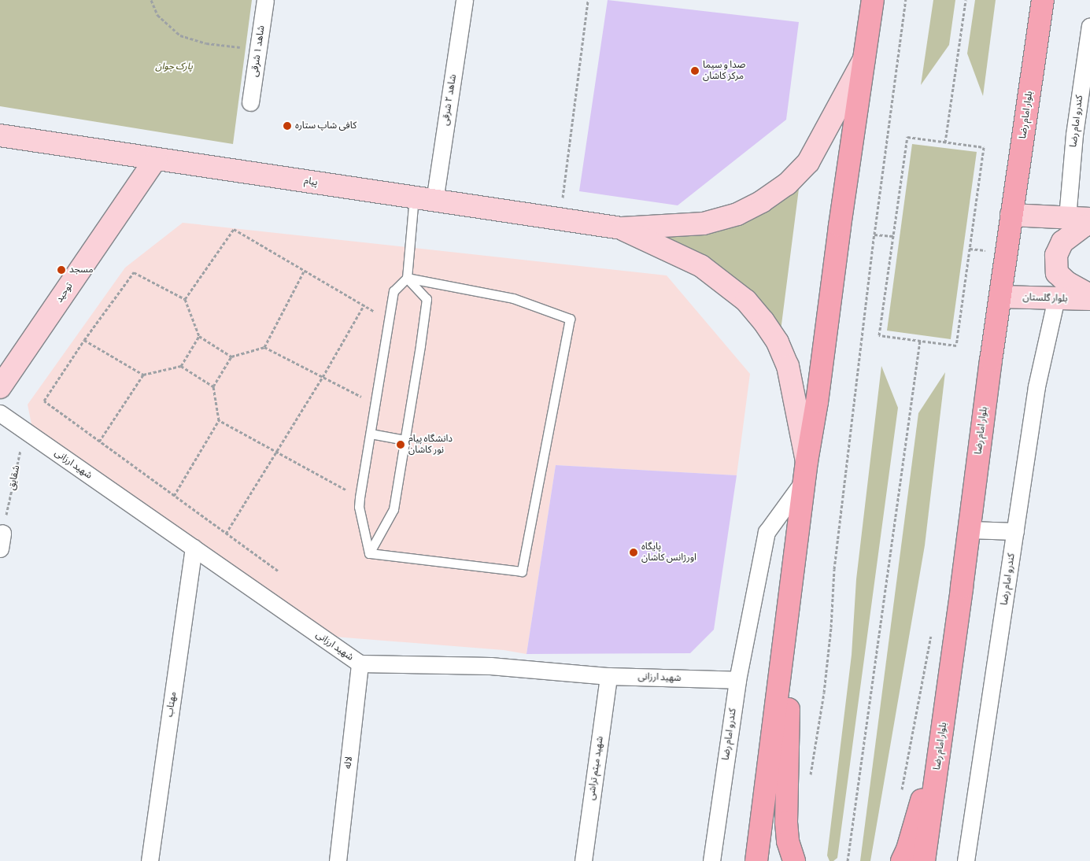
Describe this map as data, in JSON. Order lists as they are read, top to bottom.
{
  "streets": {
    "main road": [
      "بلوار امام رضا",
      "پیام",
      "توحید",
      "بلوار گلستان"
    ],
    "street": [
      "شاهد ۱ شرقی",
      "شاهد ۲ شرقی",
      "کندرو امام رضا",
      "شهید ارزانی",
      "مهتاب",
      "لاله",
      "شهید میثم تراشی"
    ],
    "path": ["شقایق"]
  },
  "crossings": [
    ["شاهد ۲ شرقی", "پیام"],
    ["بلوار امام رضا", "بلوار گلستان"],
    ["کندرو امام رضا", "بلوار گلستان"],
    ["کندرو امام رضا", "شهید ارزانی"],
    ["پیام", "توحید"],
    ["شهید ارزانی", "شقایق"],
    ["شهید ارزانی", "مهتاب"],
    ["شهید ارزانی", "لاله"],
    ["شهید ارزانی", "شهید میثم تراشی"]
  ],
  "parks": ["پارک جوان"],
  "places": [
    "صدا و سیما مرکز کاشان",
    "کافی شاپ ستاره",
    "مسجد",
    "دانشگاه پیام نور کاشان",
    "پایگاه اورژانس کاشان"
  ]
}
